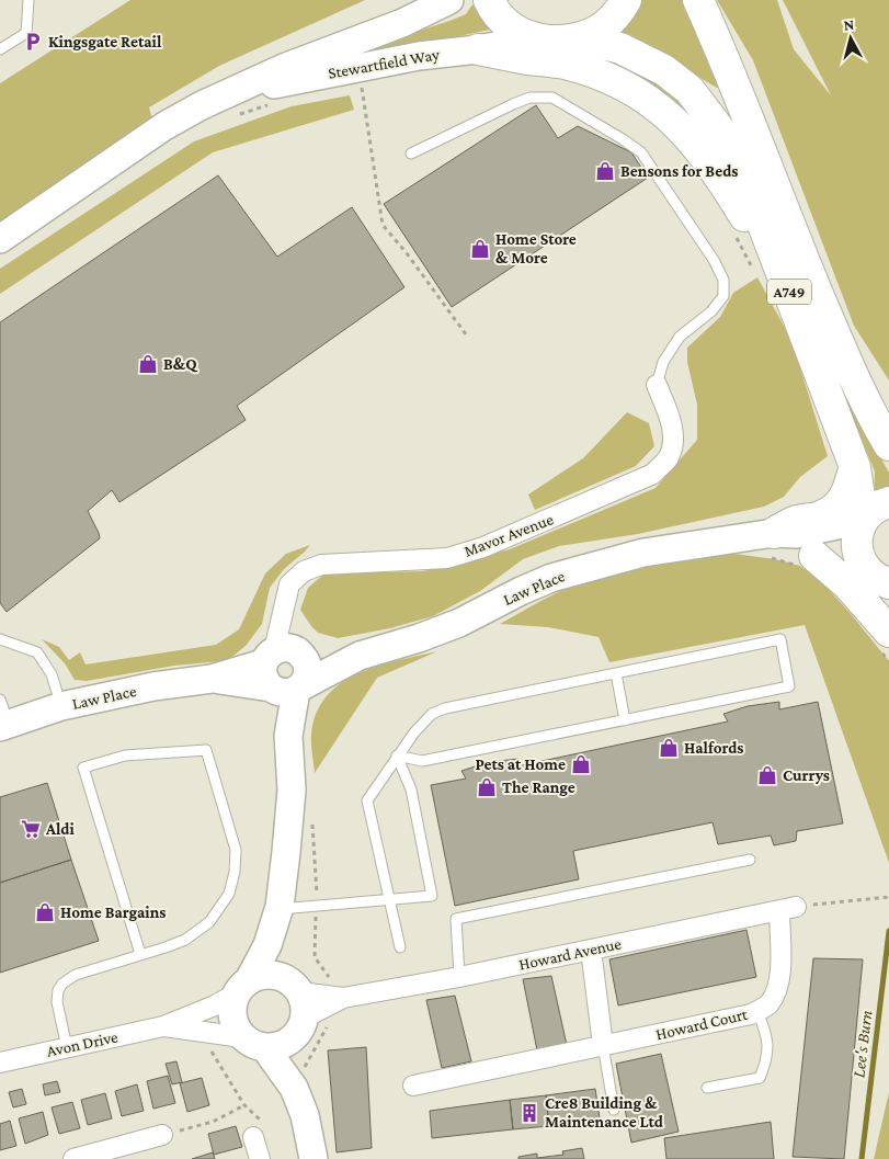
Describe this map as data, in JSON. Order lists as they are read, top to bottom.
{
  "streets": {
    "main road": ["A749"],
    "street": [
      "Stewartfield Way",
      "Mavor Avenue",
      "Law Place",
      "Howard Avenue",
      "Howard Court",
      "Avon Drive"
    ]
  },
  "crossings": [
    ["Stewartfield Way", "A749"],
    ["A749", "Law Place"],
    ["Mavor Avenue", "Law Place"],
    ["Mavor Avenue", "Howard Avenue"],
    ["Mavor Avenue", "Avon Drive"],
    ["Howard Avenue", "Howard Court"],
    ["Howard Avenue", "Avon Drive"]
  ],
  "water": ["Lee's Burn"],
  "places": {
    "parking": ["Kingsgate Retail"],
    "shop": [
      "Bensons for Beds",
      "Home Store & More",
      "B&Q",
      "Halfords",
      "Pets at Home",
      "Currys",
      "The Range",
      "Home Bargains"
    ],
    "supermarket": ["Aldi"],
    "building": ["Cre8 Building & Maintenance Ltd"]
  },
  "north": "top"
}
